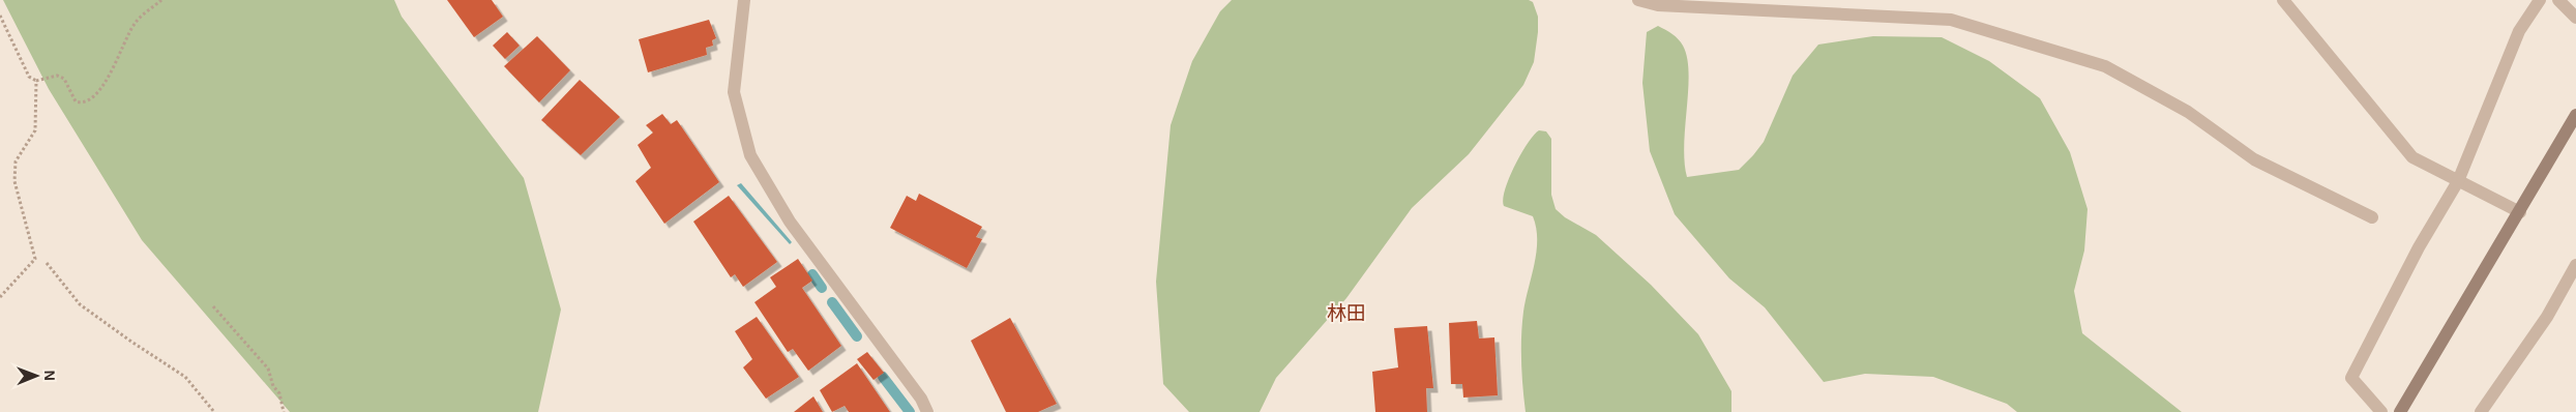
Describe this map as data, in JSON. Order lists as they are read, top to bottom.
{
  "districts": ["林田"],
  "north": "right"
}
